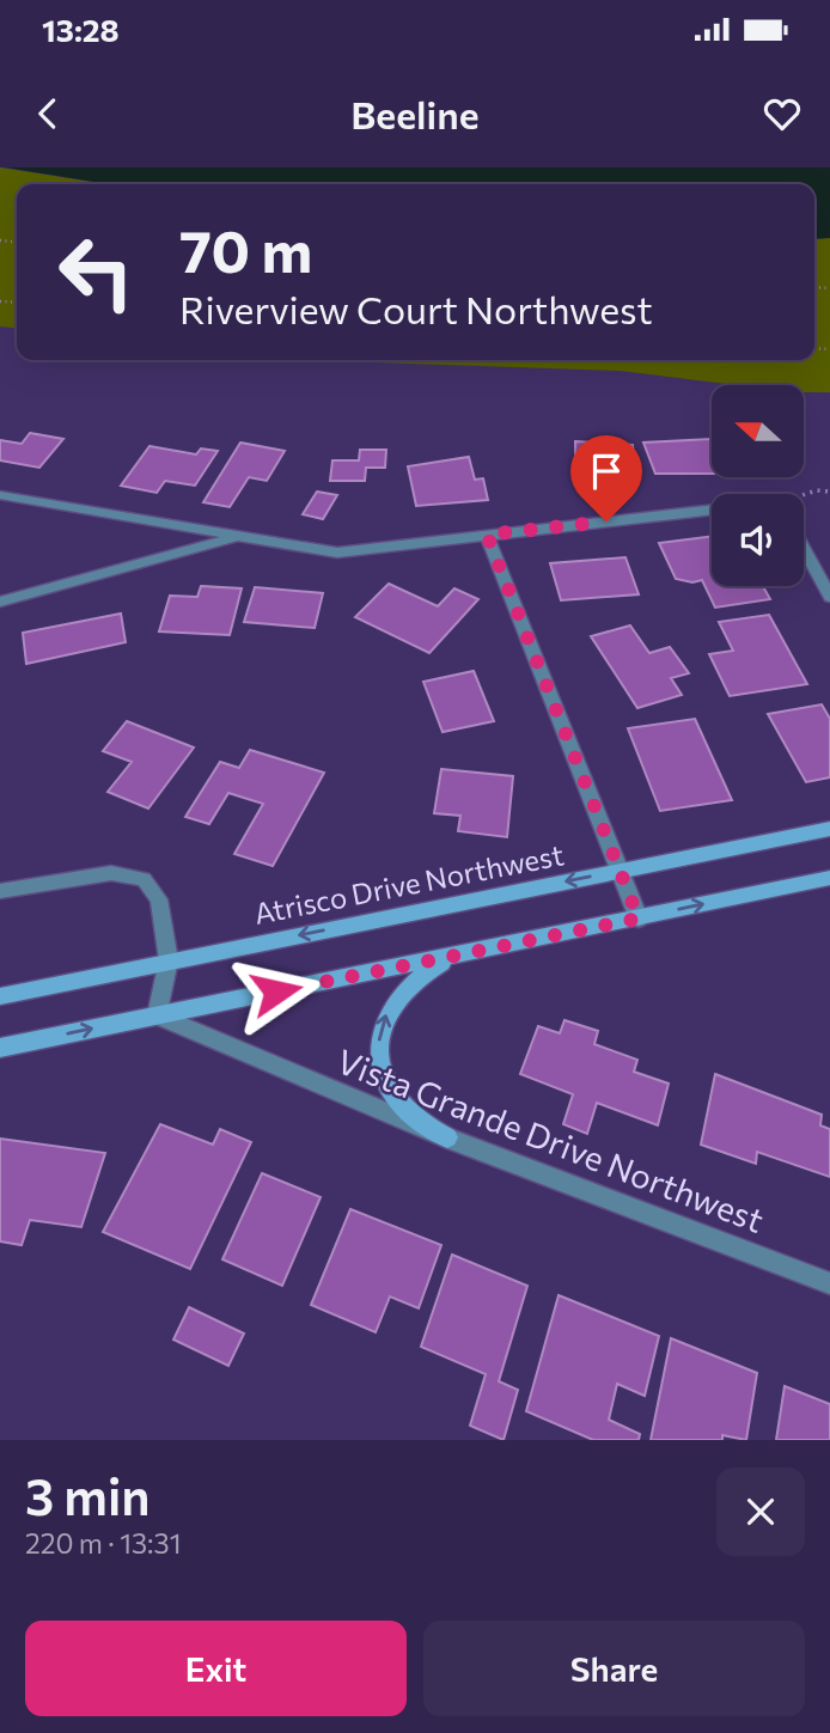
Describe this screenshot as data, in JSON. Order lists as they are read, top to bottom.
{
  "streets": {
    "main road": ["Atrisco Drive Northwest"],
    "street": ["Vista Grande Drive Northwest"]
  },
  "north": "left",
  "page": {
    "status": "13:28",
    "header": "Beeline",
    "turn": ["70 m", "Riverview Court Northwest"],
    "heading": ["3 min", "220 m · 13:31"],
    "buttons": ["Exit", "Share"]
  }
}
